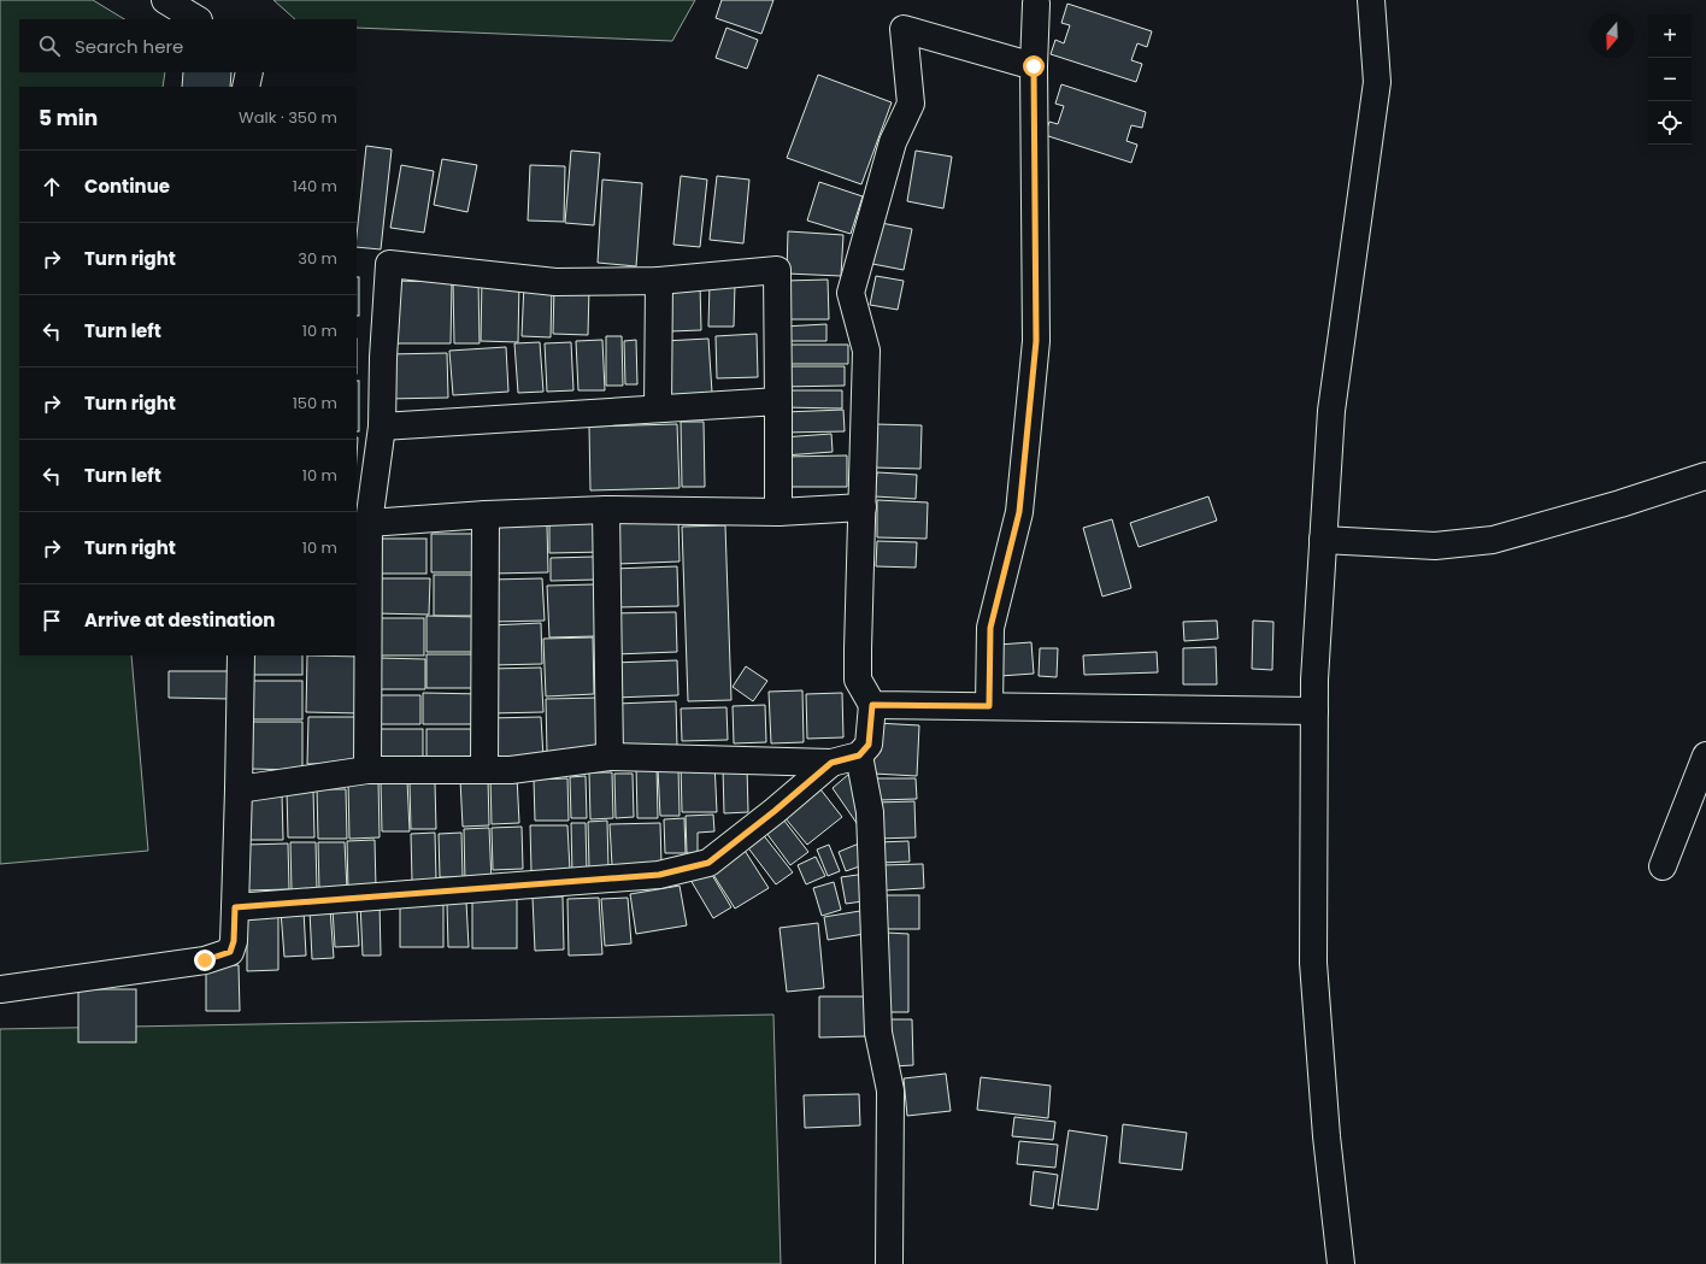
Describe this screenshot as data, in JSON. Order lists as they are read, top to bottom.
{
  "north": "bottom",
  "page": {
    "map_buttons": ["+", "−"],
    "search": "Search here",
    "heading": ["5 min", "Walk · 350 m"],
    "list": [
      ["Continue", "140 m"],
      ["Turn right", "30 m"],
      ["Turn left", "10 m"],
      ["Turn right", "150 m"],
      ["Turn left", "10 m"],
      ["Turn right", "10 m"],
      "Arrive at destination"
    ]
  }
}
